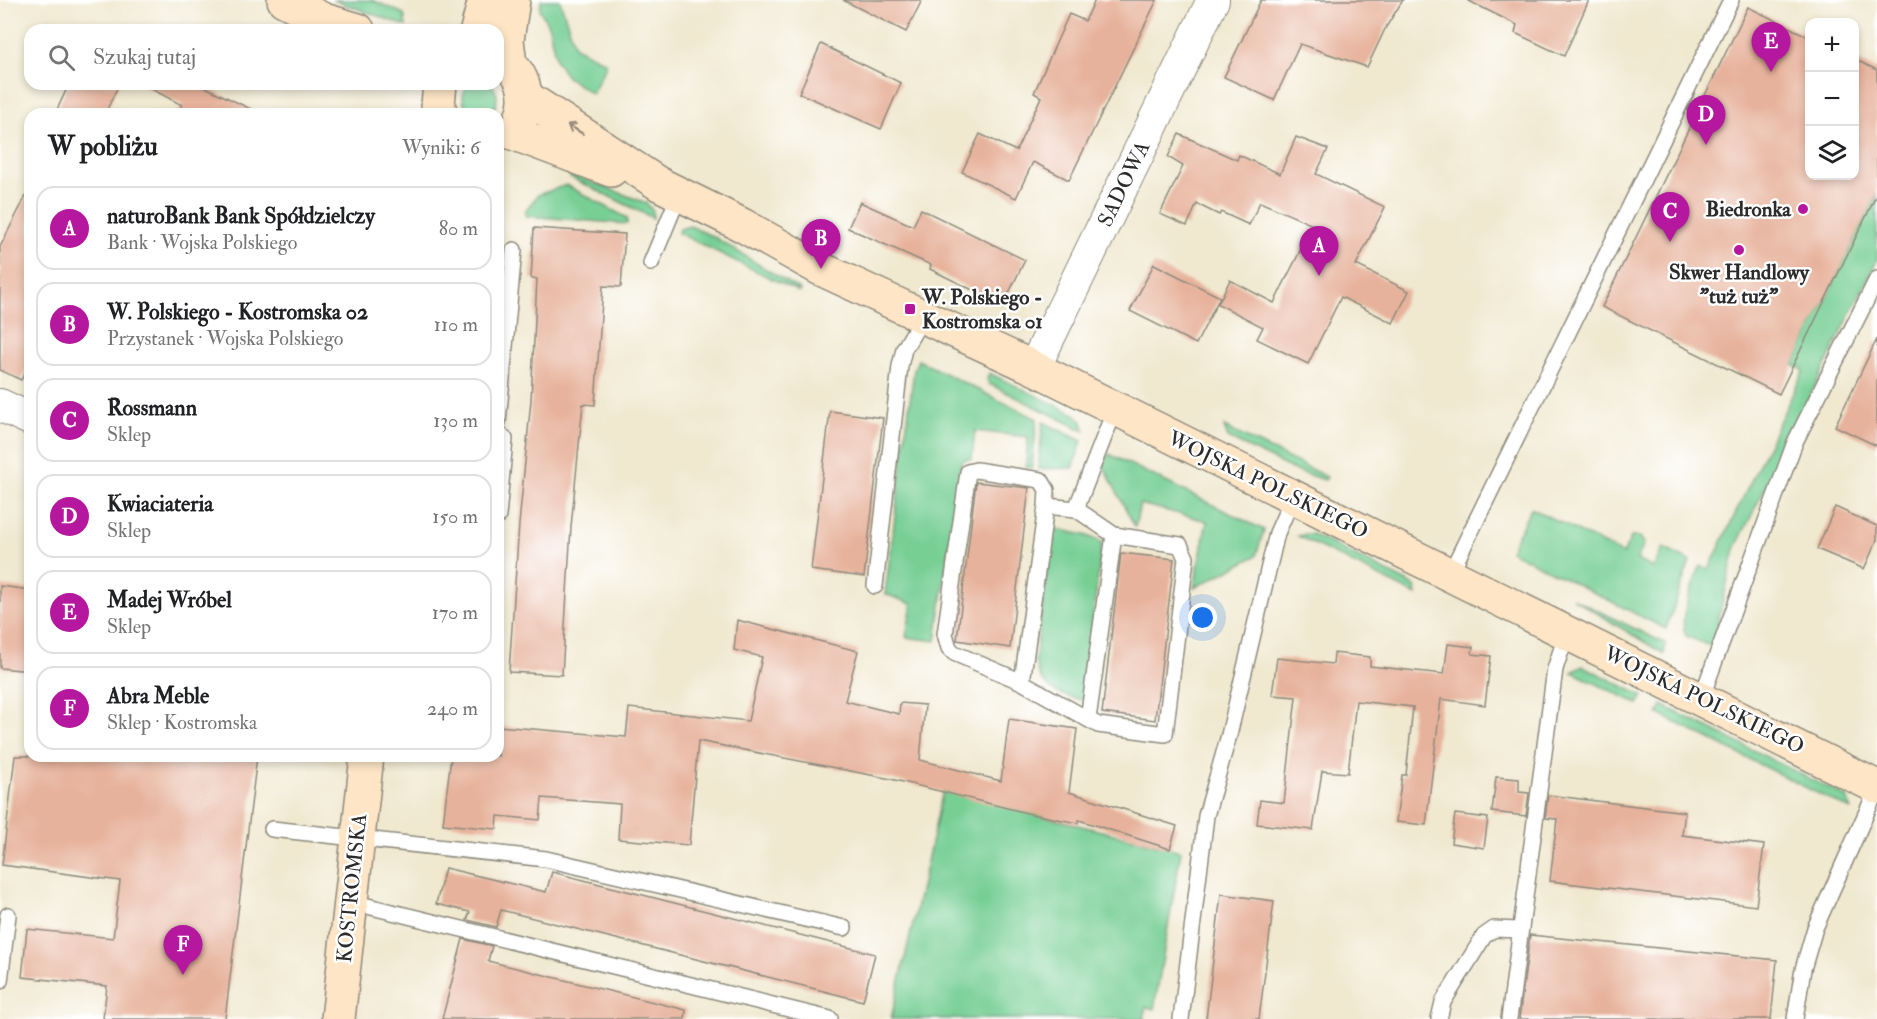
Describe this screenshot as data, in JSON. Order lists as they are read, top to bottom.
{
  "streets": {
    "main road": ["WOJSKA POLSKIEGO", "KOSTROMSKA"],
    "street": ["SADOWA"]
  },
  "crossings": [
    ["SADOWA", "WOJSKA POLSKIEGO"]
  ],
  "places": {
    "other": ["Biedronka", "Skwer Handlowy \"tuż tuż\""],
    "transit": ["W. Polskiego - Kostromska 01"]
  },
  "page": {
    "map_buttons": ["+", "−"],
    "pins": [
      "E",
      "D",
      "C",
      "B",
      "A",
      "F"
    ],
    "search": "Szukaj tutaj",
    "heading": ["W pobliżu", "Wyniki: 6"],
    "list": [
      {
        "mark": "A",
        "name": "naturoBank Bank Spółdzielczy",
        "note": "Bank · Wojska Polskiego",
        "value": "80 m"
      },
      {
        "mark": "B",
        "name": "W. Polskiego - Kostromska 02",
        "note": "Przystanek · Wojska Polskiego",
        "value": "110 m"
      },
      {
        "mark": "C",
        "name": "Rossmann",
        "note": "Sklep",
        "value": "130 m"
      },
      {
        "mark": "D",
        "name": "Kwiaciateria",
        "note": "Sklep",
        "value": "150 m"
      },
      {
        "mark": "E",
        "name": "Madej Wróbel",
        "note": "Sklep",
        "value": "170 m"
      },
      {
        "mark": "F",
        "name": "Abra Meble",
        "note": "Sklep · Kostromska",
        "value": "240 m"
      }
    ]
  }
}
